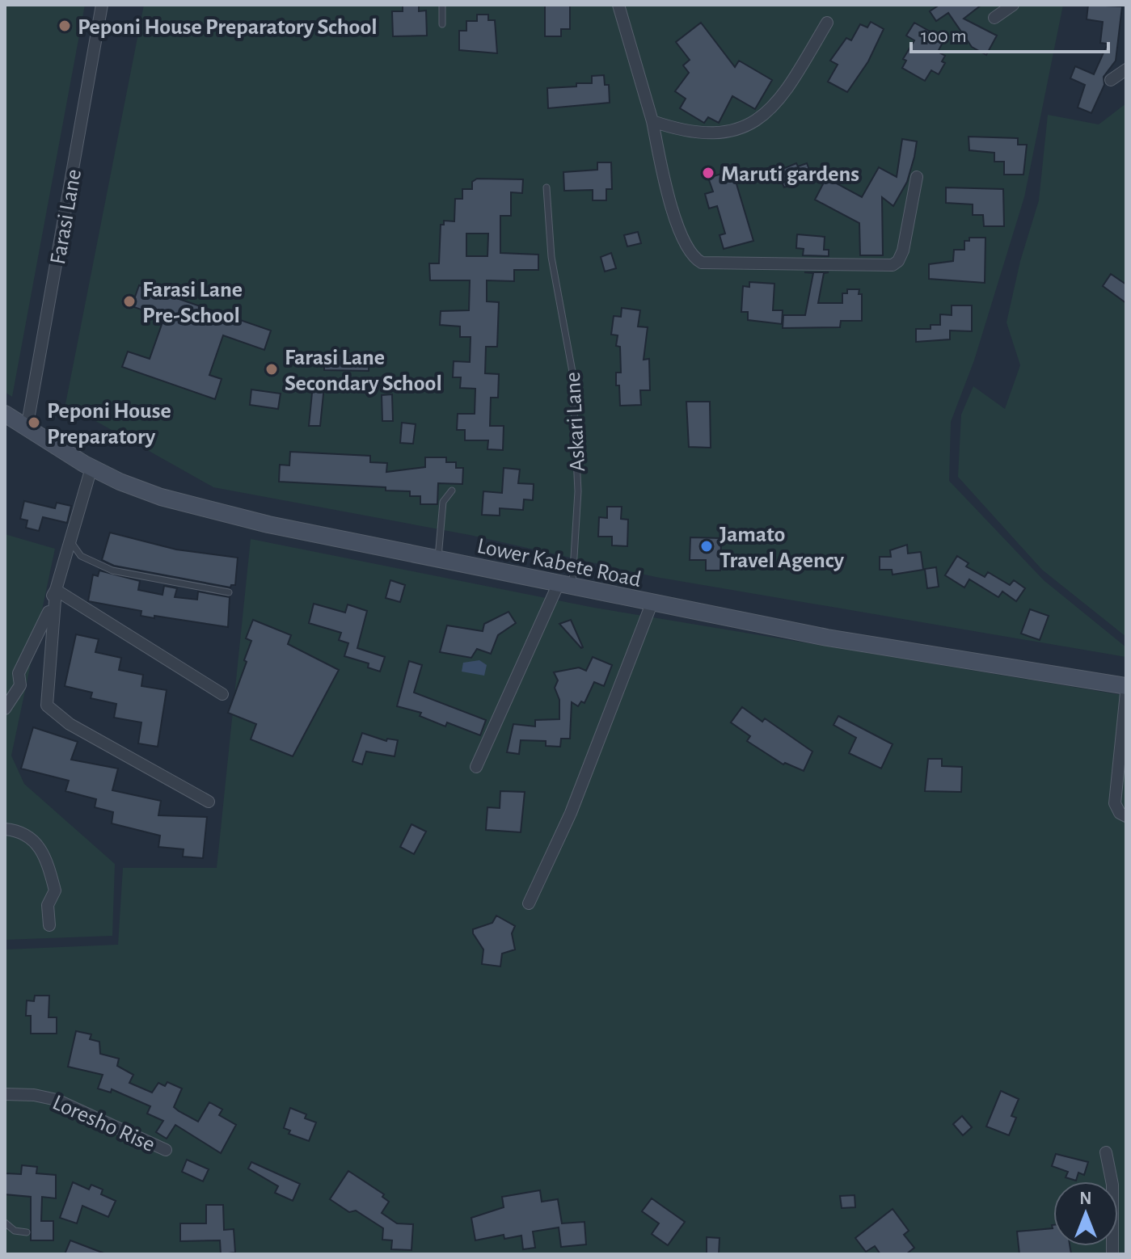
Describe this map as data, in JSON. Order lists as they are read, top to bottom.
{
  "streets": {
    "main road": ["Lower Kabete Road"],
    "street": ["Farasi Lane", "Loresho Rise"],
    "lane": ["Askari Lane"]
  },
  "crossings": [
    ["Farasi Lane", "Lower Kabete Road"],
    ["Askari Lane", "Lower Kabete Road"]
  ],
  "places": [
    "Peponi House Preparatory School",
    "Maruti gardens",
    "Farasi Lane Pre-School",
    "Farasi Lane Secondary School",
    "Peponi House Preparatory",
    "Jamato Travel Agency"
  ],
  "scale_bar": "100 m",
  "north": "top"
}
